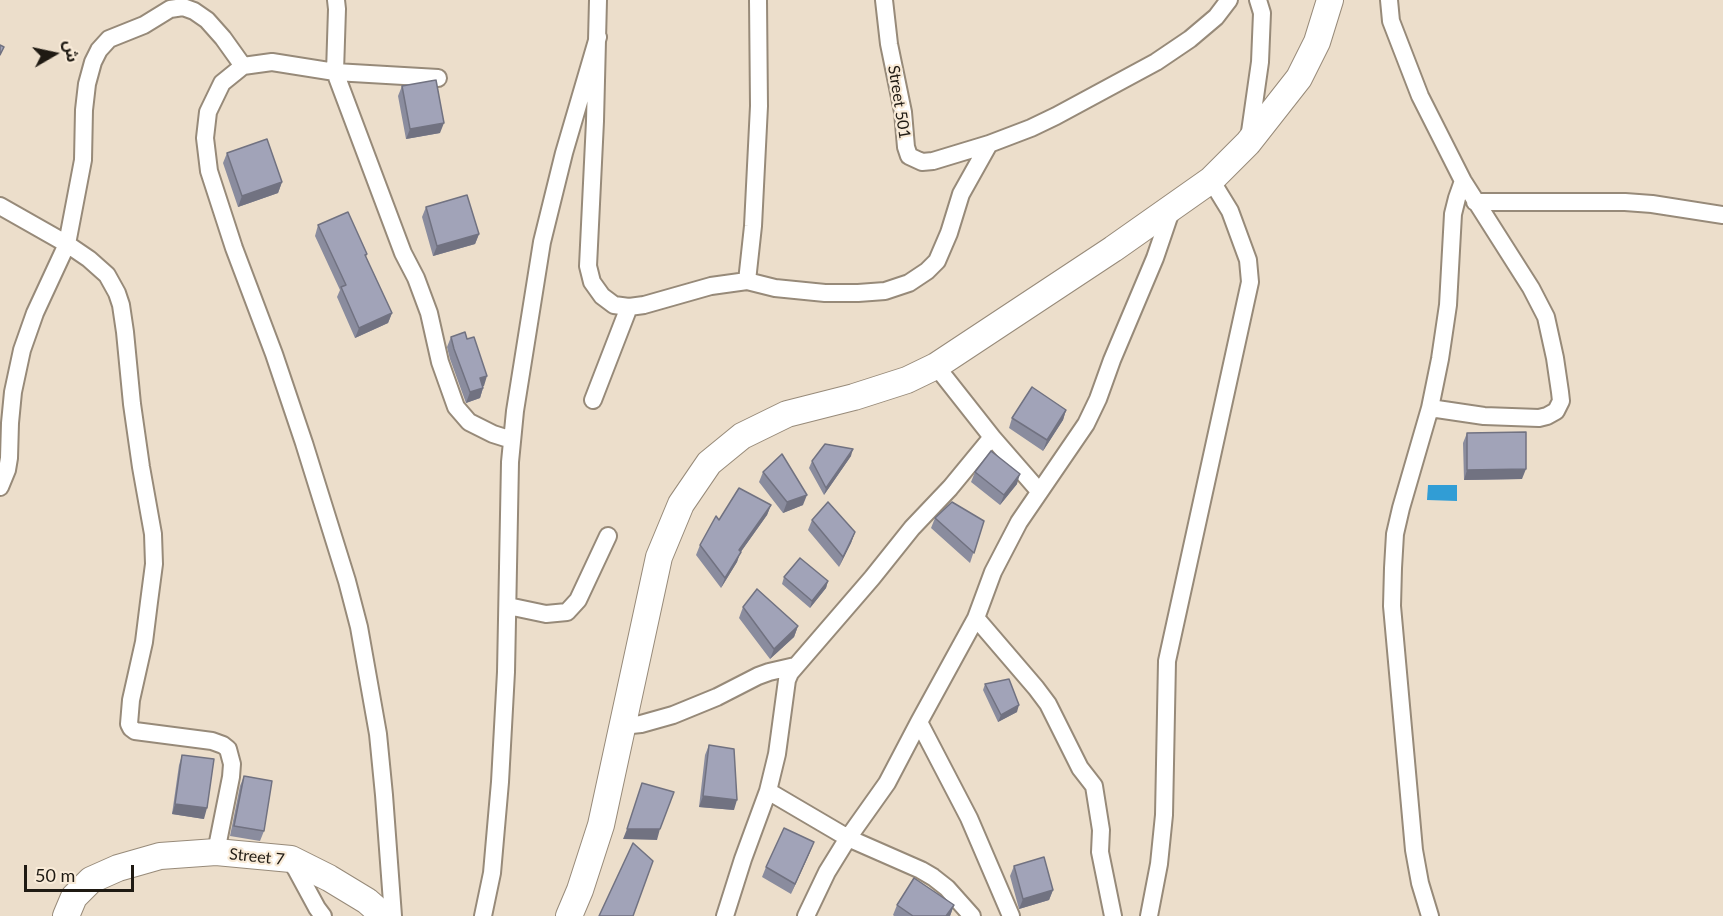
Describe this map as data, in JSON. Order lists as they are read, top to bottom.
{
  "streets": {
    "main road": ["Street 7"],
    "street": ["Street 501"]
  },
  "scale_bar": "50 m",
  "north": "right"
}
